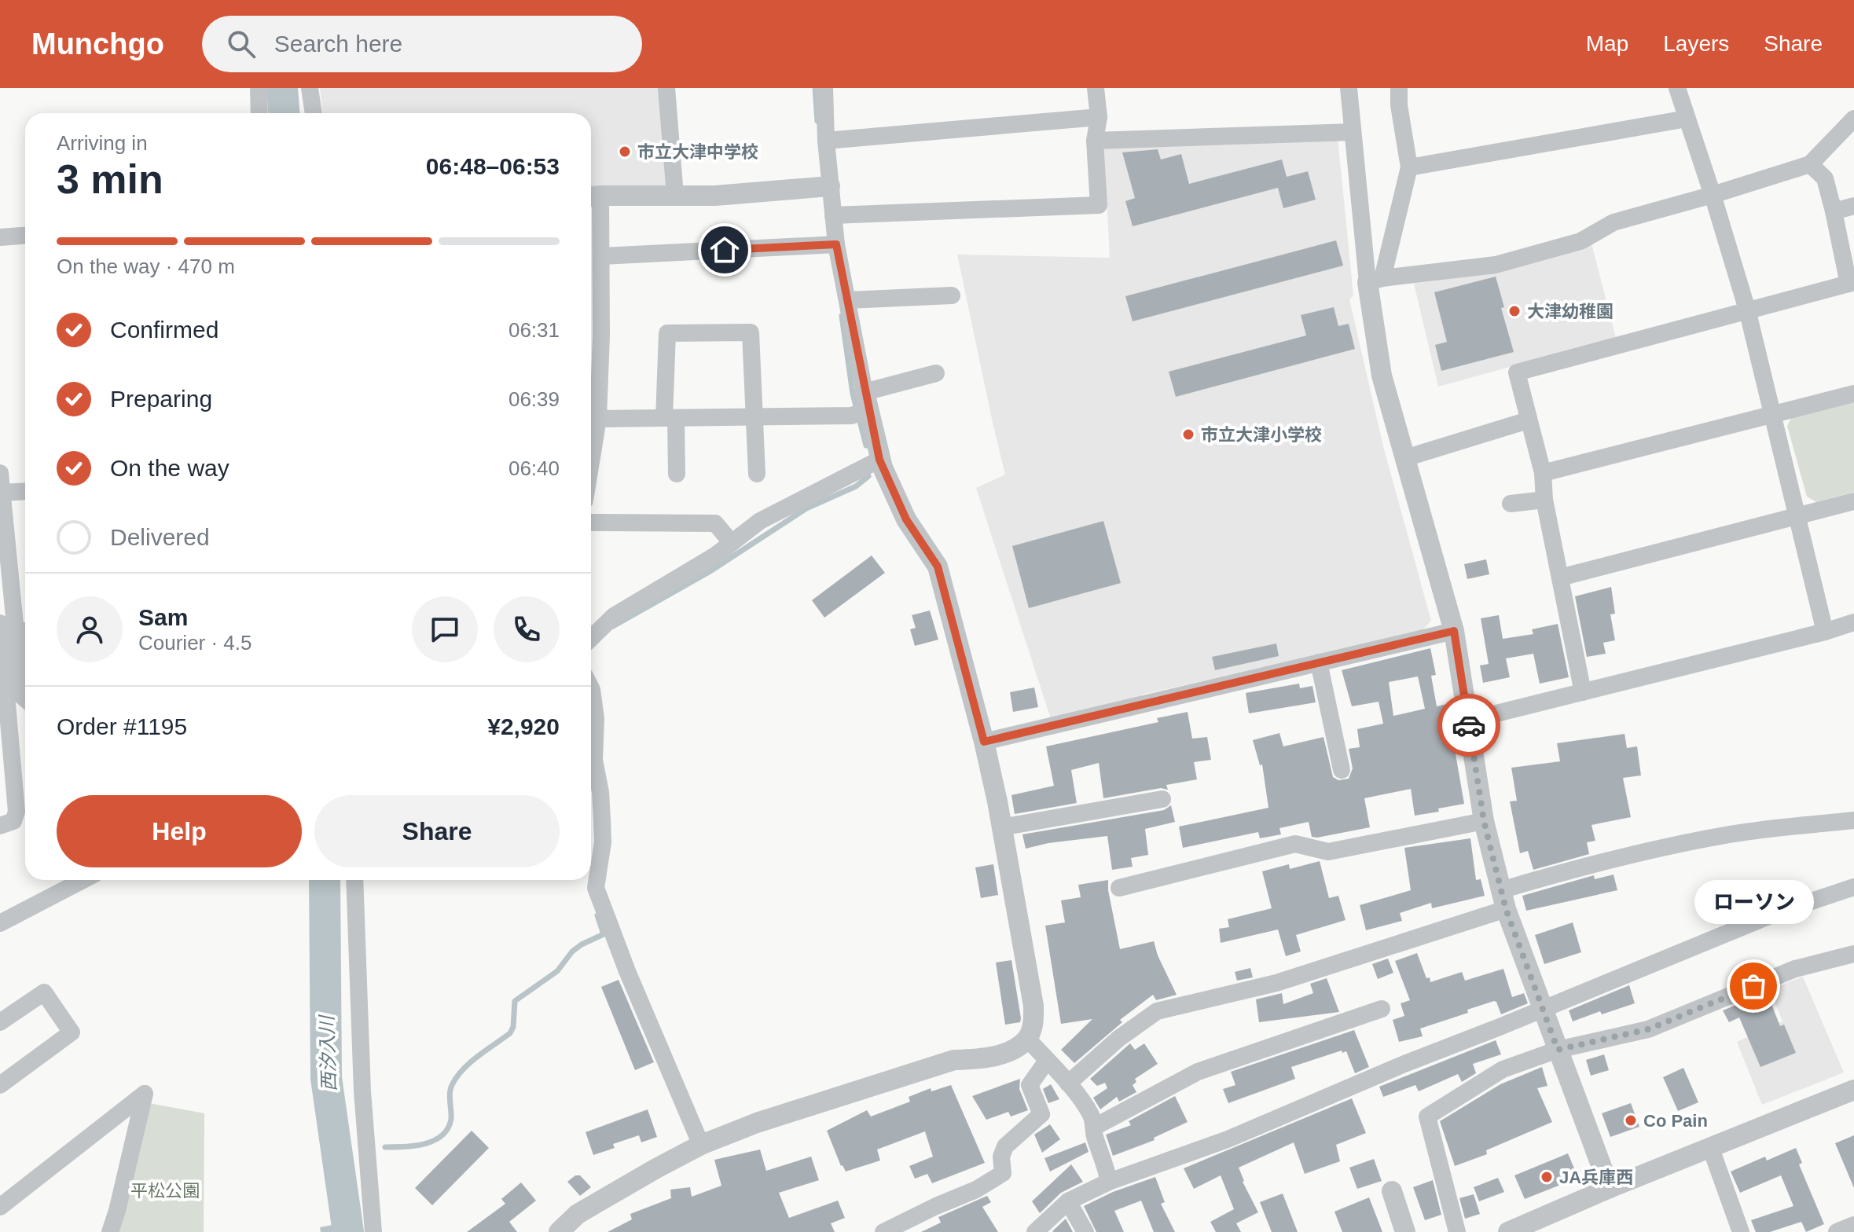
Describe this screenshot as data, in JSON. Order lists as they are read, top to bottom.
{
  "water": ["西汐入川"],
  "parks": ["平松公園"],
  "places": [
    "市立大津中学校",
    "大津幼稚園",
    "市立大津小学校",
    "ローソン",
    "Co Pain",
    "JA兵庫西"
  ],
  "page": {
    "header": "Munchgo",
    "search": "Search here",
    "nav": ["Map", "Layers", "Share"],
    "heading": ["3 min", "Arriving in", "06:48–06:53"],
    "panel": [
      "Sam",
      "Courier · 4.5",
      "Order #1195",
      "¥2,920"
    ],
    "bar": "On the way · 470 m",
    "list": [
      ["Confirmed", "06:31"],
      ["Preparing", "06:39"],
      ["On the way", "06:40"],
      "Delivered"
    ],
    "buttons": ["Help", "Share"],
    "bubble": "ローソン"
  }
}
